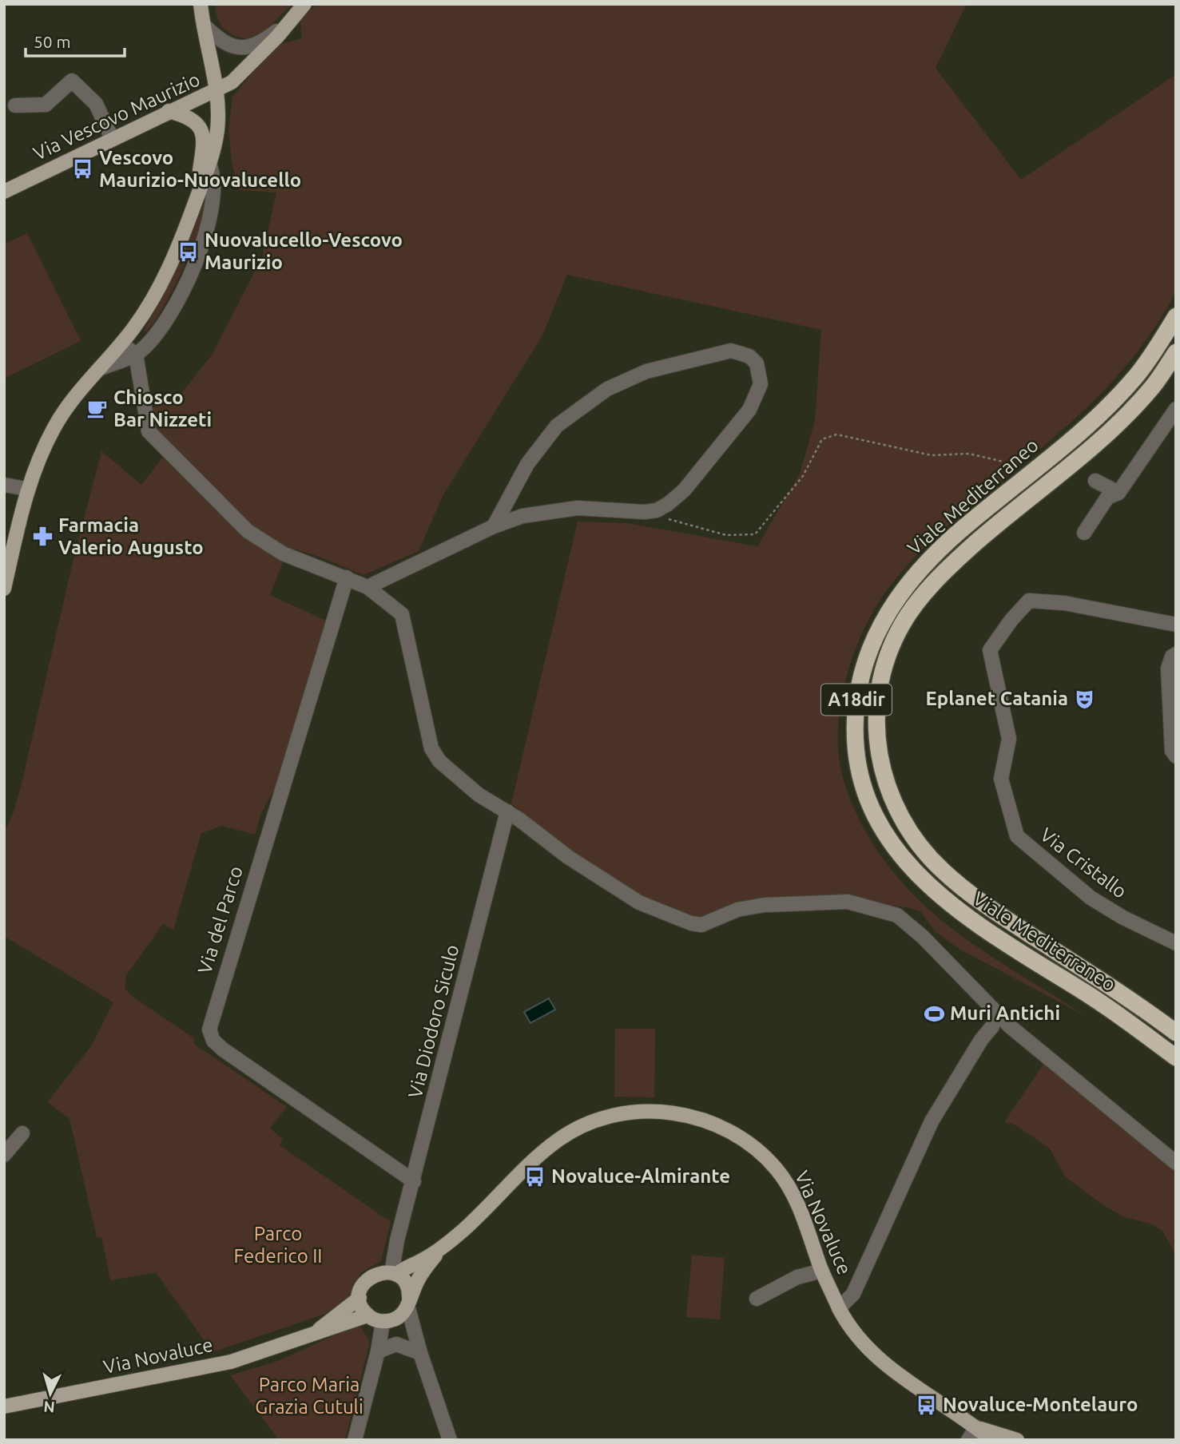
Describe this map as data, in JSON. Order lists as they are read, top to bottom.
{
  "streets": {
    "highway": ["Viale Mediterraneo", "A18dir"],
    "main road": ["Via Vescovo Maurizio", "Via Novaluce"],
    "street": ["Via Cristallo", "Via del Parco", "Via Diodoro Siculo"]
  },
  "crossings": [
    ["Via del Parco", "Via Diodoro Siculo"]
  ],
  "parks": ["Parco Federico II", "Parco Maria Grazia Cutuli"],
  "places": {
    "bus stop": [
      "Vescovo Maurizio-Nuovalucello",
      "Nuovalucello-Vescovo Maurizio",
      "Novaluce-Almirante",
      "Novaluce-Montelauro"
    ],
    "cafe": ["Chiosco Bar Nizzeti"],
    "pharmacy": ["Farmacia Valerio Augusto"],
    "theatre": ["Eplanet Catania"],
    "sports": ["Muri Antichi"]
  },
  "scale_bar": "50 m",
  "north": "bottom"
}
